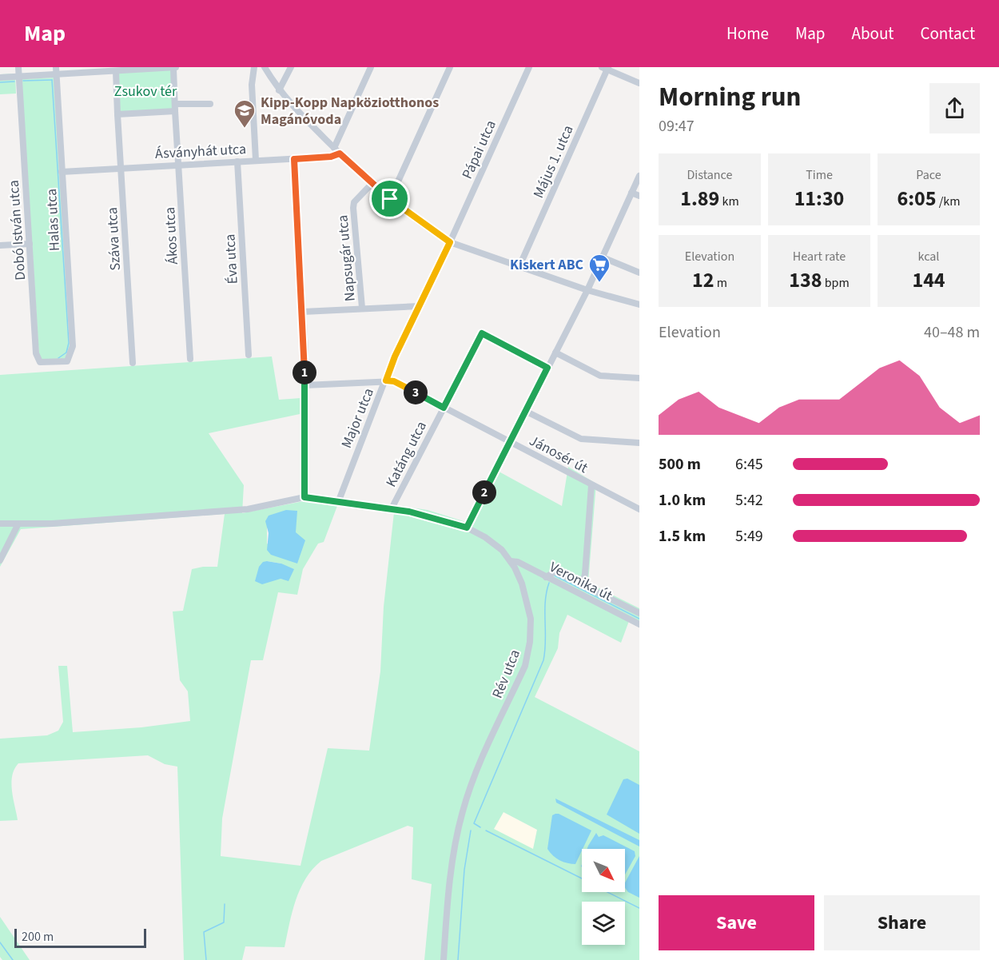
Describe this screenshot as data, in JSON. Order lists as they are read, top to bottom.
{
  "streets": {
    "street": [
      "Pápai utca",
      "Ásványhát utca",
      "Május 1. utca",
      "Halas utca",
      "Dobó István utca",
      "Ákos utca",
      "Száva utca",
      "Napsugár utca",
      "Éva utca",
      "Major utca",
      "Katáng utca",
      "Jánosér út",
      "Veronika út",
      "Rév utca"
    ]
  },
  "crossings": [
    ["Pápai utca", "Major utca"],
    ["Ásványhát utca", "Halas utca"],
    ["Ásványhát utca", "Ákos utca"],
    ["Ásványhát utca", "Száva utca"],
    ["Ásványhát utca", "Éva utca"],
    ["Halas utca", "Dobó István utca"],
    ["Major utca", "Jánosér út"],
    ["Major utca", "Rév utca"],
    ["Katáng utca", "Jánosér út"],
    ["Katáng utca", "Rév utca"],
    ["Veronika út", "Rév utca"]
  ],
  "parks": ["Zsukov tér"],
  "places": {
    "school or university": ["Kipp-Kopp Napköziotthonos Magánóvoda"],
    "supermarket": ["Kiskert ABC"]
  },
  "scale_bar": "200 m",
  "north": "bottom right",
  "page": {
    "header": "Map",
    "nav": [
      "Home",
      "Map",
      "About",
      "Contact"
    ],
    "heading": ["Morning run", "09:47"],
    "stats": [
      ["Distance", "1.89 km"],
      ["Time", "11:30"],
      ["Pace", "6:05 /km"],
      ["Elevation", "12 m"],
      ["Heart rate", "138 bpm"],
      ["kcal", "144"]
    ],
    "chart": ["Elevation", "40–48 m"],
    "pins": ["1", "3", "2"],
    "list": [
      {
        "name": "500 m",
        "note": "6:45"
      },
      {
        "name": "1.0 km",
        "note": "5:42"
      },
      {
        "name": "1.5 km",
        "note": "5:49"
      }
    ],
    "buttons": ["Save", "Share"],
    "scale": "200 m"
  }
}
